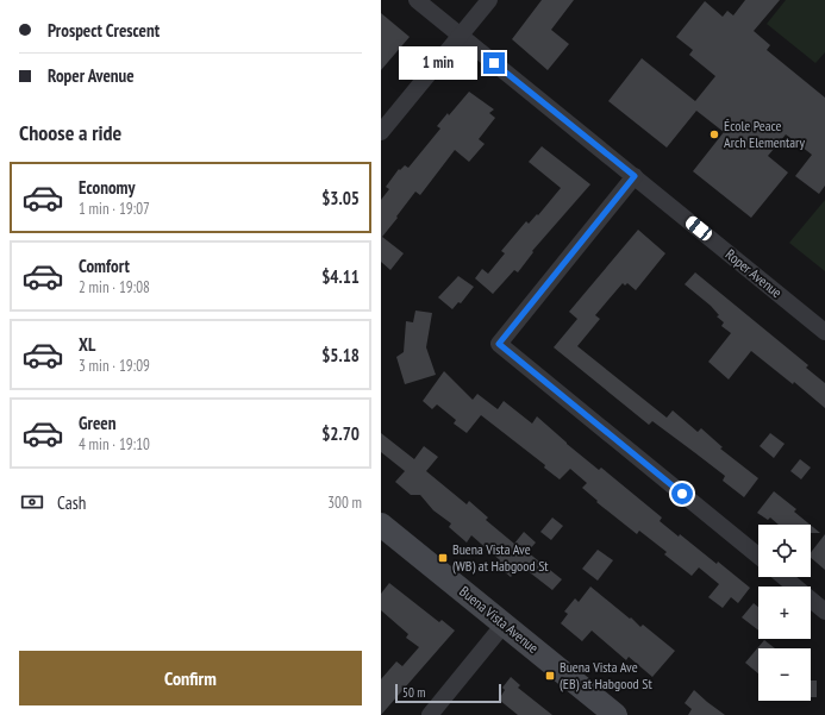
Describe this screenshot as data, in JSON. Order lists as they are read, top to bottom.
{
  "streets": {
    "street": ["Roper Avenue", "Buena Vista Avenue"]
  },
  "places": {
    "other": ["École Peace Arch Elementary"],
    "transit": ["Buena Vista Ave (WB) at Habgood St", "Buena Vista Ave (EB) at Habgood St"]
  },
  "scale_bar": "50 m",
  "page": {
    "banner": ["Prospect Crescent", "Roper Avenue"],
    "bubble": "1 min",
    "heading": "Choose a ride",
    "list": [
      {
        "name": "Economy",
        "note": "1 min · 19:07",
        "value": "$3.05"
      },
      {
        "name": "Comfort",
        "note": "2 min · 19:08",
        "value": "$4.11"
      },
      {
        "name": "XL",
        "note": "3 min · 19:09",
        "value": "$5.18"
      },
      {
        "name": "Green",
        "note": "4 min · 19:10",
        "value": "$2.70"
      }
    ],
    "pay": ["Cash", "300 m"],
    "map_buttons": ["+", "−"],
    "buttons": "Confirm",
    "scale": "50 m"
  }
}
